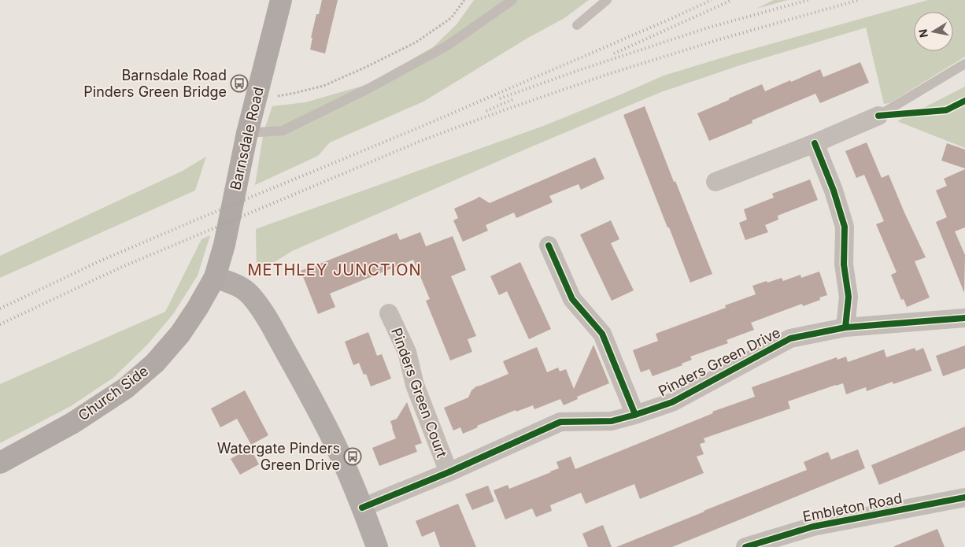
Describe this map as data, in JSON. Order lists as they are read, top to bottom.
{
  "streets": {
    "main road": ["Barnsdale Road", "Church Side"],
    "street": ["Pinders Green Drive", "Pinders Green Court", "Embleton Road"]
  },
  "crossings": [
    ["Barnsdale Road", "Church Side"],
    ["Pinders Green Drive", "Pinders Green Court"]
  ],
  "districts": ["METHLEY JUNCTION"],
  "places": {
    "bus stop": ["Barnsdale Road Pinders Green Bridge", "Watergate Pinders Green Drive"]
  },
  "north": "left"
}
